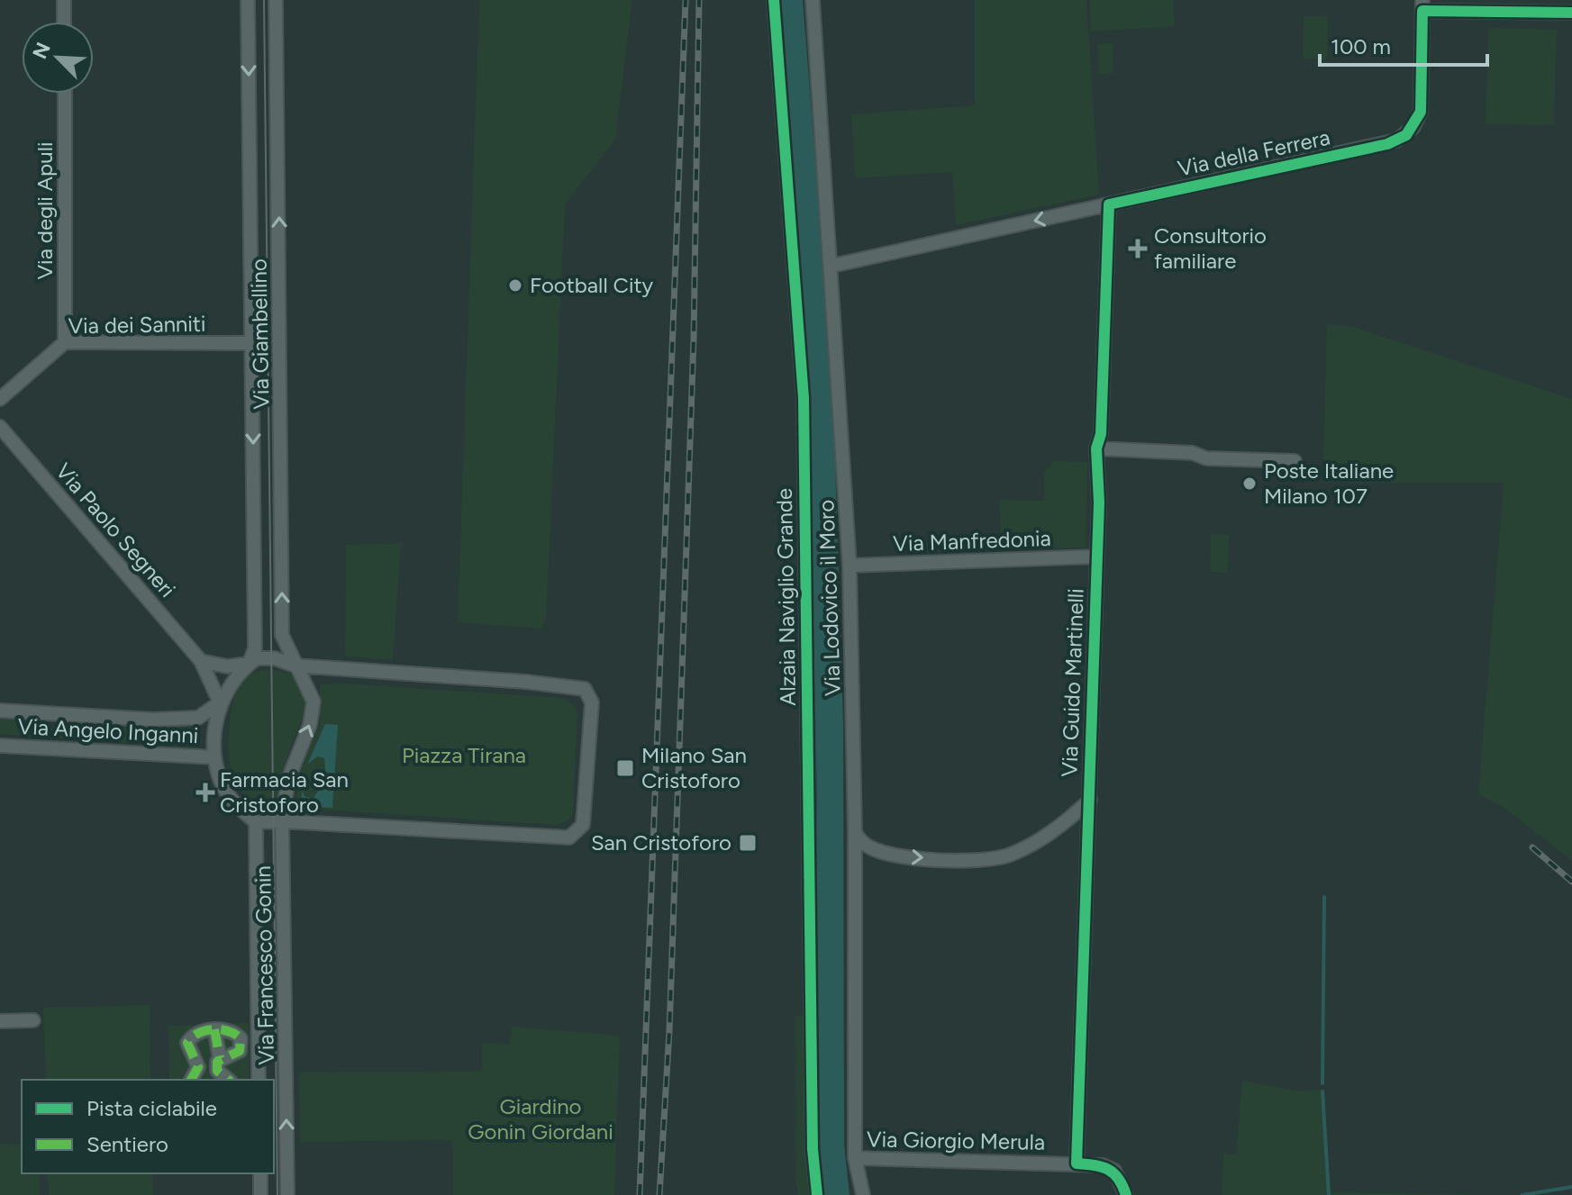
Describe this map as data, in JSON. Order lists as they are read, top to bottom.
{
  "streets": {
    "street": [
      "Via della Ferrera",
      "Via degli Apuli",
      "Via dei Sanniti",
      "Via Giambellino",
      "Via Paolo Segneri",
      "Via Manfredonia",
      "Alzaia Naviglio Grande",
      "Via Lodovico il Moro",
      "Via Guido Martinelli",
      "Via Angelo Inganni",
      "Via Francesco Gonin",
      "Via Giorgio Merula"
    ]
  },
  "crossings": [
    ["Via della Ferrera", "Via Lodovico il Moro"],
    ["Via della Ferrera", "Via Guido Martinelli"],
    ["Via degli Apuli", "Via dei Sanniti"],
    ["Via dei Sanniti", "Via Giambellino"],
    ["Via Paolo Segneri", "Via Angelo Inganni"],
    ["Via Manfredonia", "Via Lodovico il Moro"],
    ["Via Manfredonia", "Via Guido Martinelli"],
    ["Via Lodovico il Moro", "Via Giorgio Merula"],
    ["Via Guido Martinelli", "Via Giorgio Merula"]
  ],
  "one_way": ["Via della Ferrera"],
  "parks": ["Piazza Tirana", "Giardino Gonin Giordani"],
  "places": {
    "health": ["Consultorio familiare", "Farmacia San Cristoforo"],
    "other": ["Football City", "Poste Italiane Milano 107"],
    "transit": ["Milano San Cristoforo", "San Cristoforo"]
  },
  "legend": ["Pista ciclabile", "Sentiero"],
  "scale_bar": "100 m",
  "north": "top left"
}
